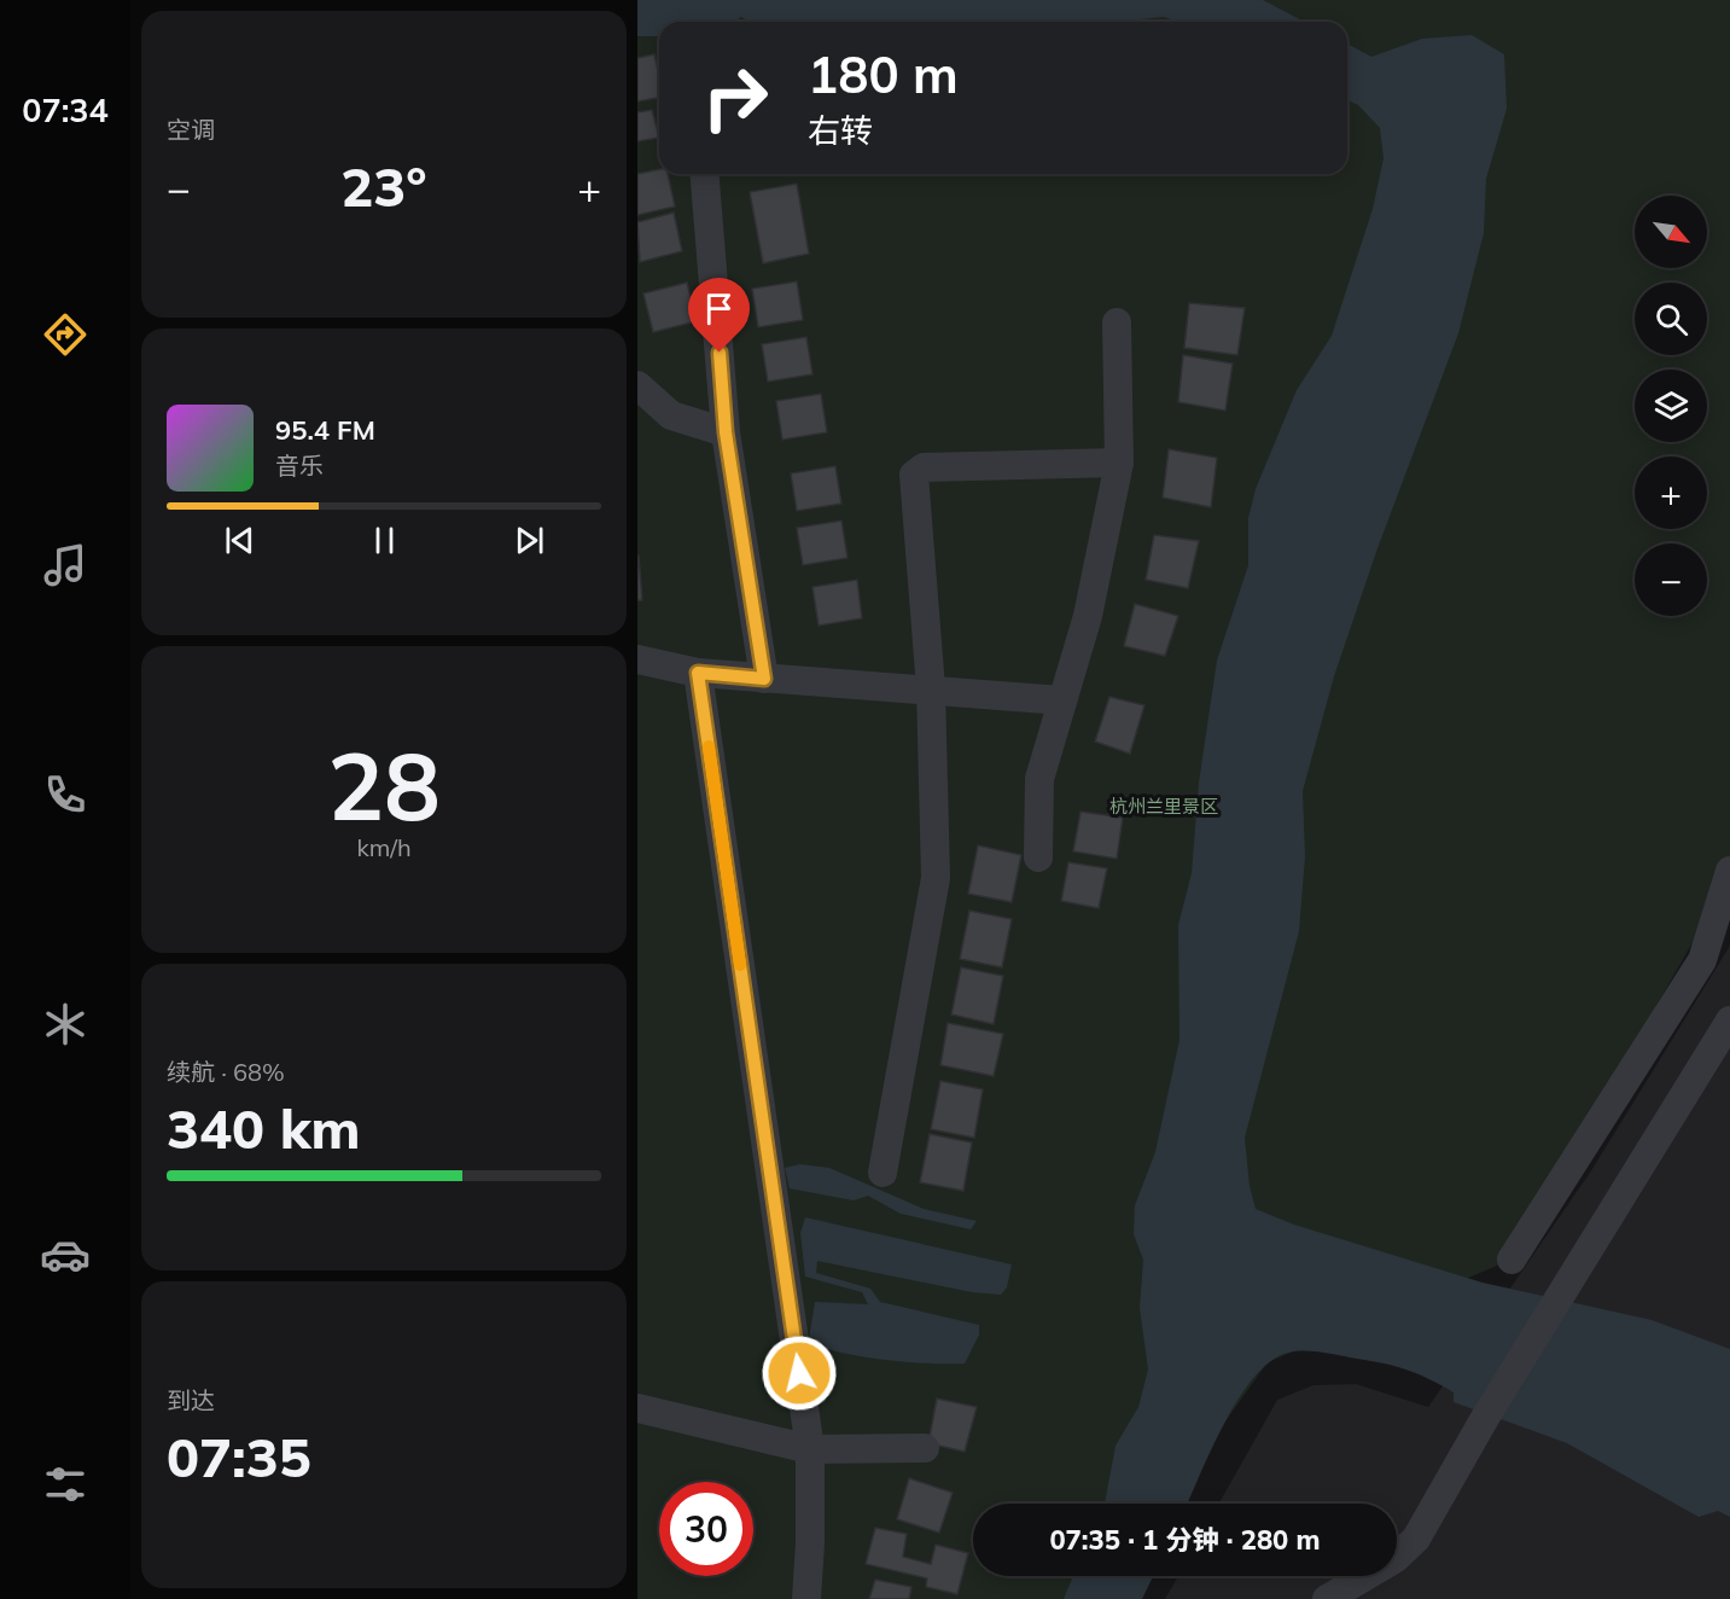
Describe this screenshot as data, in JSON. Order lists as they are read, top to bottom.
{
  "parks": ["杭州兰里景区"],
  "north": "bottom right",
  "page": {
    "tabs": "07:34",
    "tile": [
      "空调",
      ["28", "km/h"],
      ["续航 · 68%", "340 km"],
      ["到达", "07:35"]
    ],
    "turn": ["180 m", "右转"],
    "heat": ["−", "23°", "+"],
    "map_buttons": ["+", "−"],
    "song": ["95.4 FM", "音乐"],
    "limit": "30",
    "trip": "07:35 · 1 分钟 · 280 m"
  }
}
